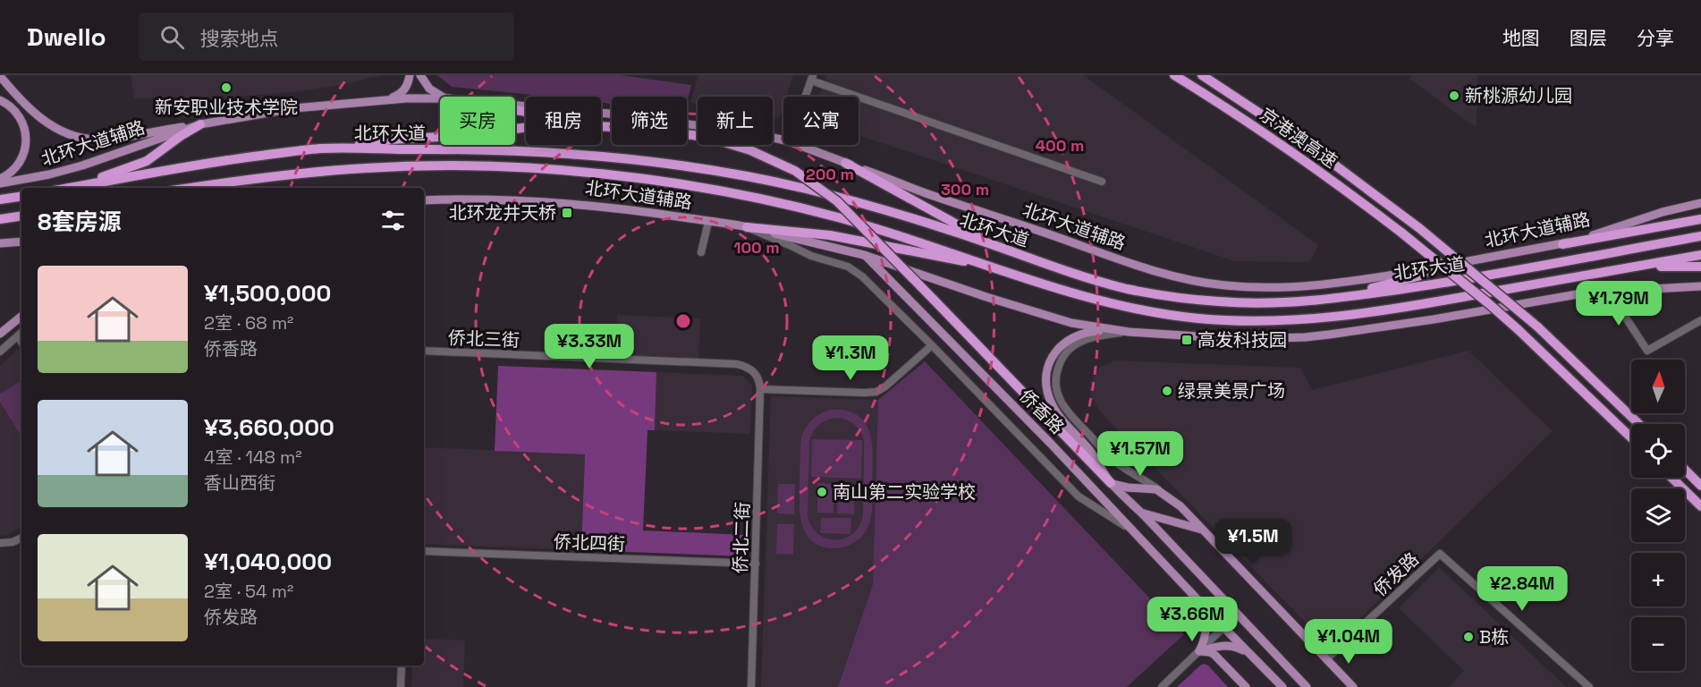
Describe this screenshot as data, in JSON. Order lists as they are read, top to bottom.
{
  "streets": {
    "highway": ["北环大道", "京港澳高速"],
    "main road": ["北环大道辅路", "侨香路"],
    "street": [
      "侨北三街",
      "侨北二街",
      "侨北四街",
      "侨发路"
    ]
  },
  "crossings": [
    ["北环大道辅路", "侨香路"],
    ["侨北三街", "侨北二街"],
    ["侨北二街", "侨北四街"]
  ],
  "places": {
    "other": [
      "新安职业技术学院",
      "新桃源幼儿园",
      "绿景美景广场",
      "南山第二实验学校",
      "B栋"
    ],
    "transit": ["北环龙井天桥", "高发科技园"]
  },
  "north": "top",
  "page": {
    "header": "Dwello",
    "search": "搜索地点",
    "nav": ["地图", "图层", "分享"],
    "chip": [
      "买房",
      "租房",
      "筛选",
      "新上",
      "公寓"
    ],
    "heading": "8套房源",
    "list": [
      {
        "name": "¥1,500,000",
        "note": "2室 · 68 m² · 侨香路"
      },
      {
        "name": "¥3,660,000",
        "note": "4室 · 148 m² · 香山西街"
      },
      {
        "name": "¥1,040,000",
        "note": "2室 · 54 m² · 侨发路"
      }
    ],
    "price": [
      "¥1.79M",
      "¥3.33M",
      "¥1.3M",
      "¥1.57M",
      "¥1.5M",
      "¥2.84M",
      "¥3.66M",
      "¥1.04M"
    ],
    "map_buttons": ["+", "−"]
  },
  "rings": [
    "400 m",
    "200 m",
    "300 m",
    "100 m"
  ]
}
